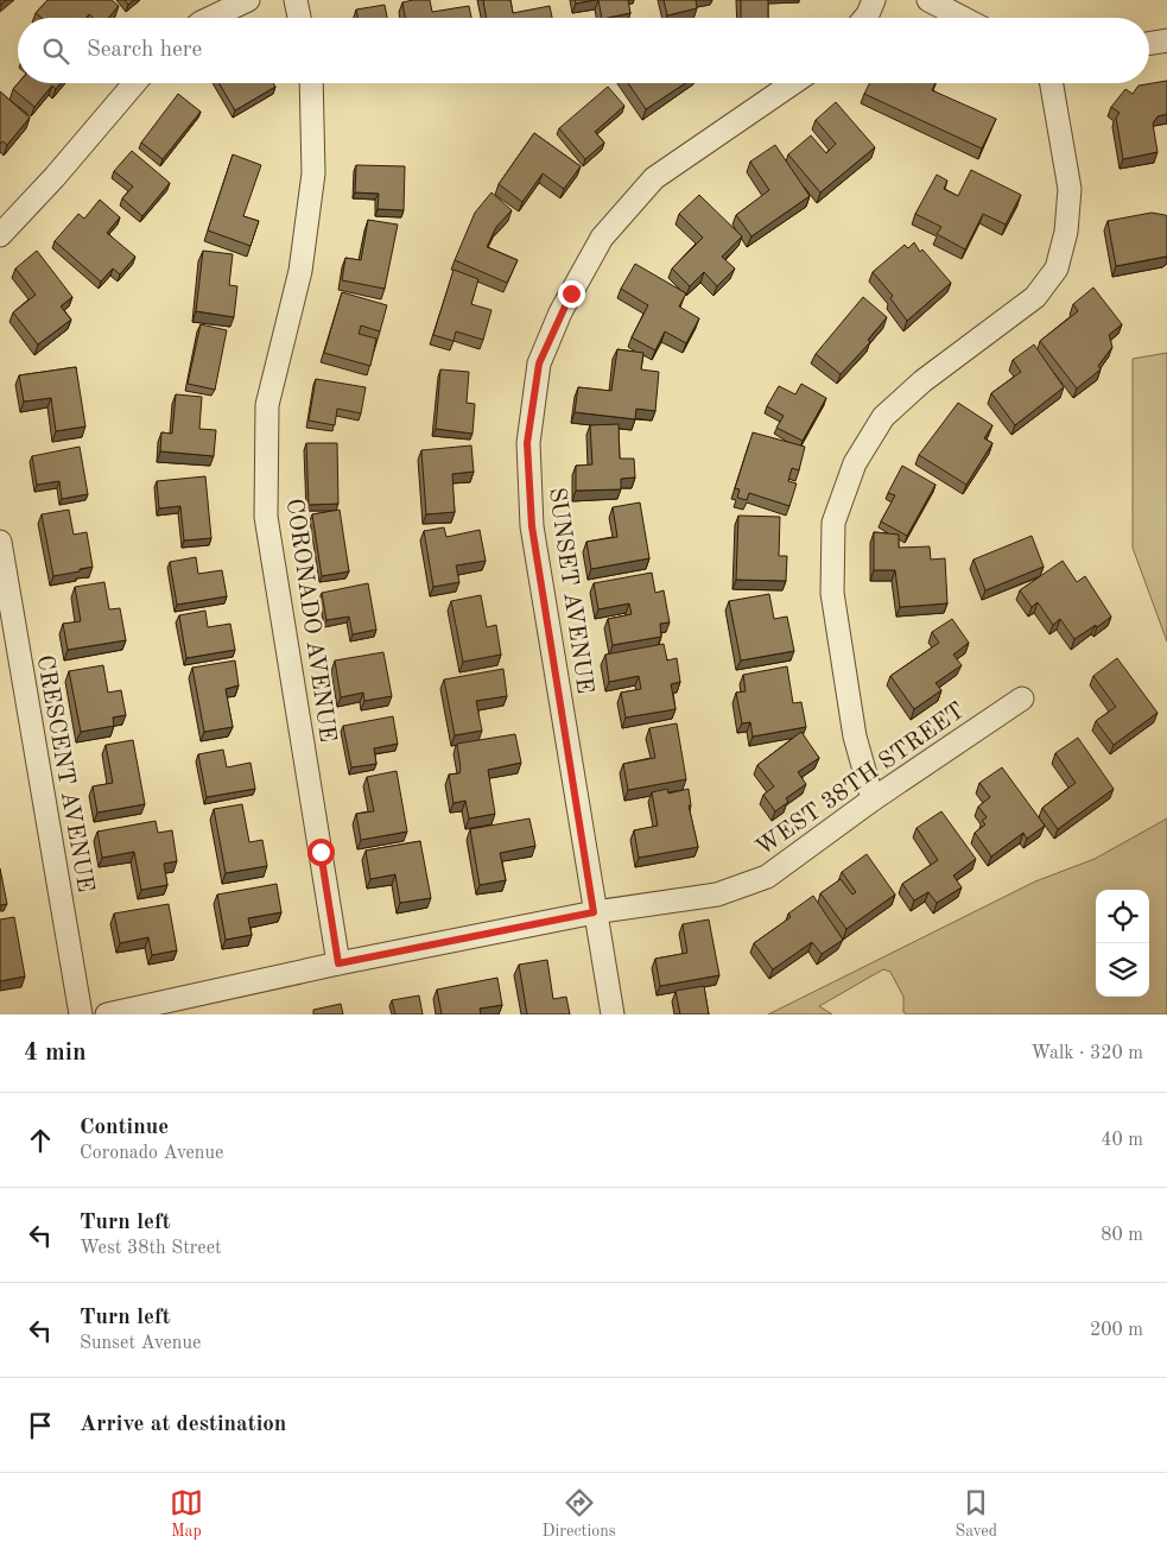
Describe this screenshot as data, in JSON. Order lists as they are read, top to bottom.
{
  "streets": {
    "street": [
      "SUNSET AVENUE",
      "CORONADO AVENUE",
      "CRESCENT AVENUE",
      "WEST 38TH STREET"
    ]
  },
  "crossings": [
    ["SUNSET AVENUE", "WEST 38TH STREET"],
    ["CORONADO AVENUE", "WEST 38TH STREET"]
  ],
  "page": {
    "search": "Search here",
    "heading": ["4 min", "Walk · 320 m"],
    "list": [
      ["Continue", "Coronado Avenue", "40 m"],
      ["Turn left", "West 38th Street", "80 m"],
      ["Turn left", "Sunset Avenue", "200 m"],
      "Arrive at destination"
    ],
    "nav": ["Map", "Directions", "Saved"]
  }
}
